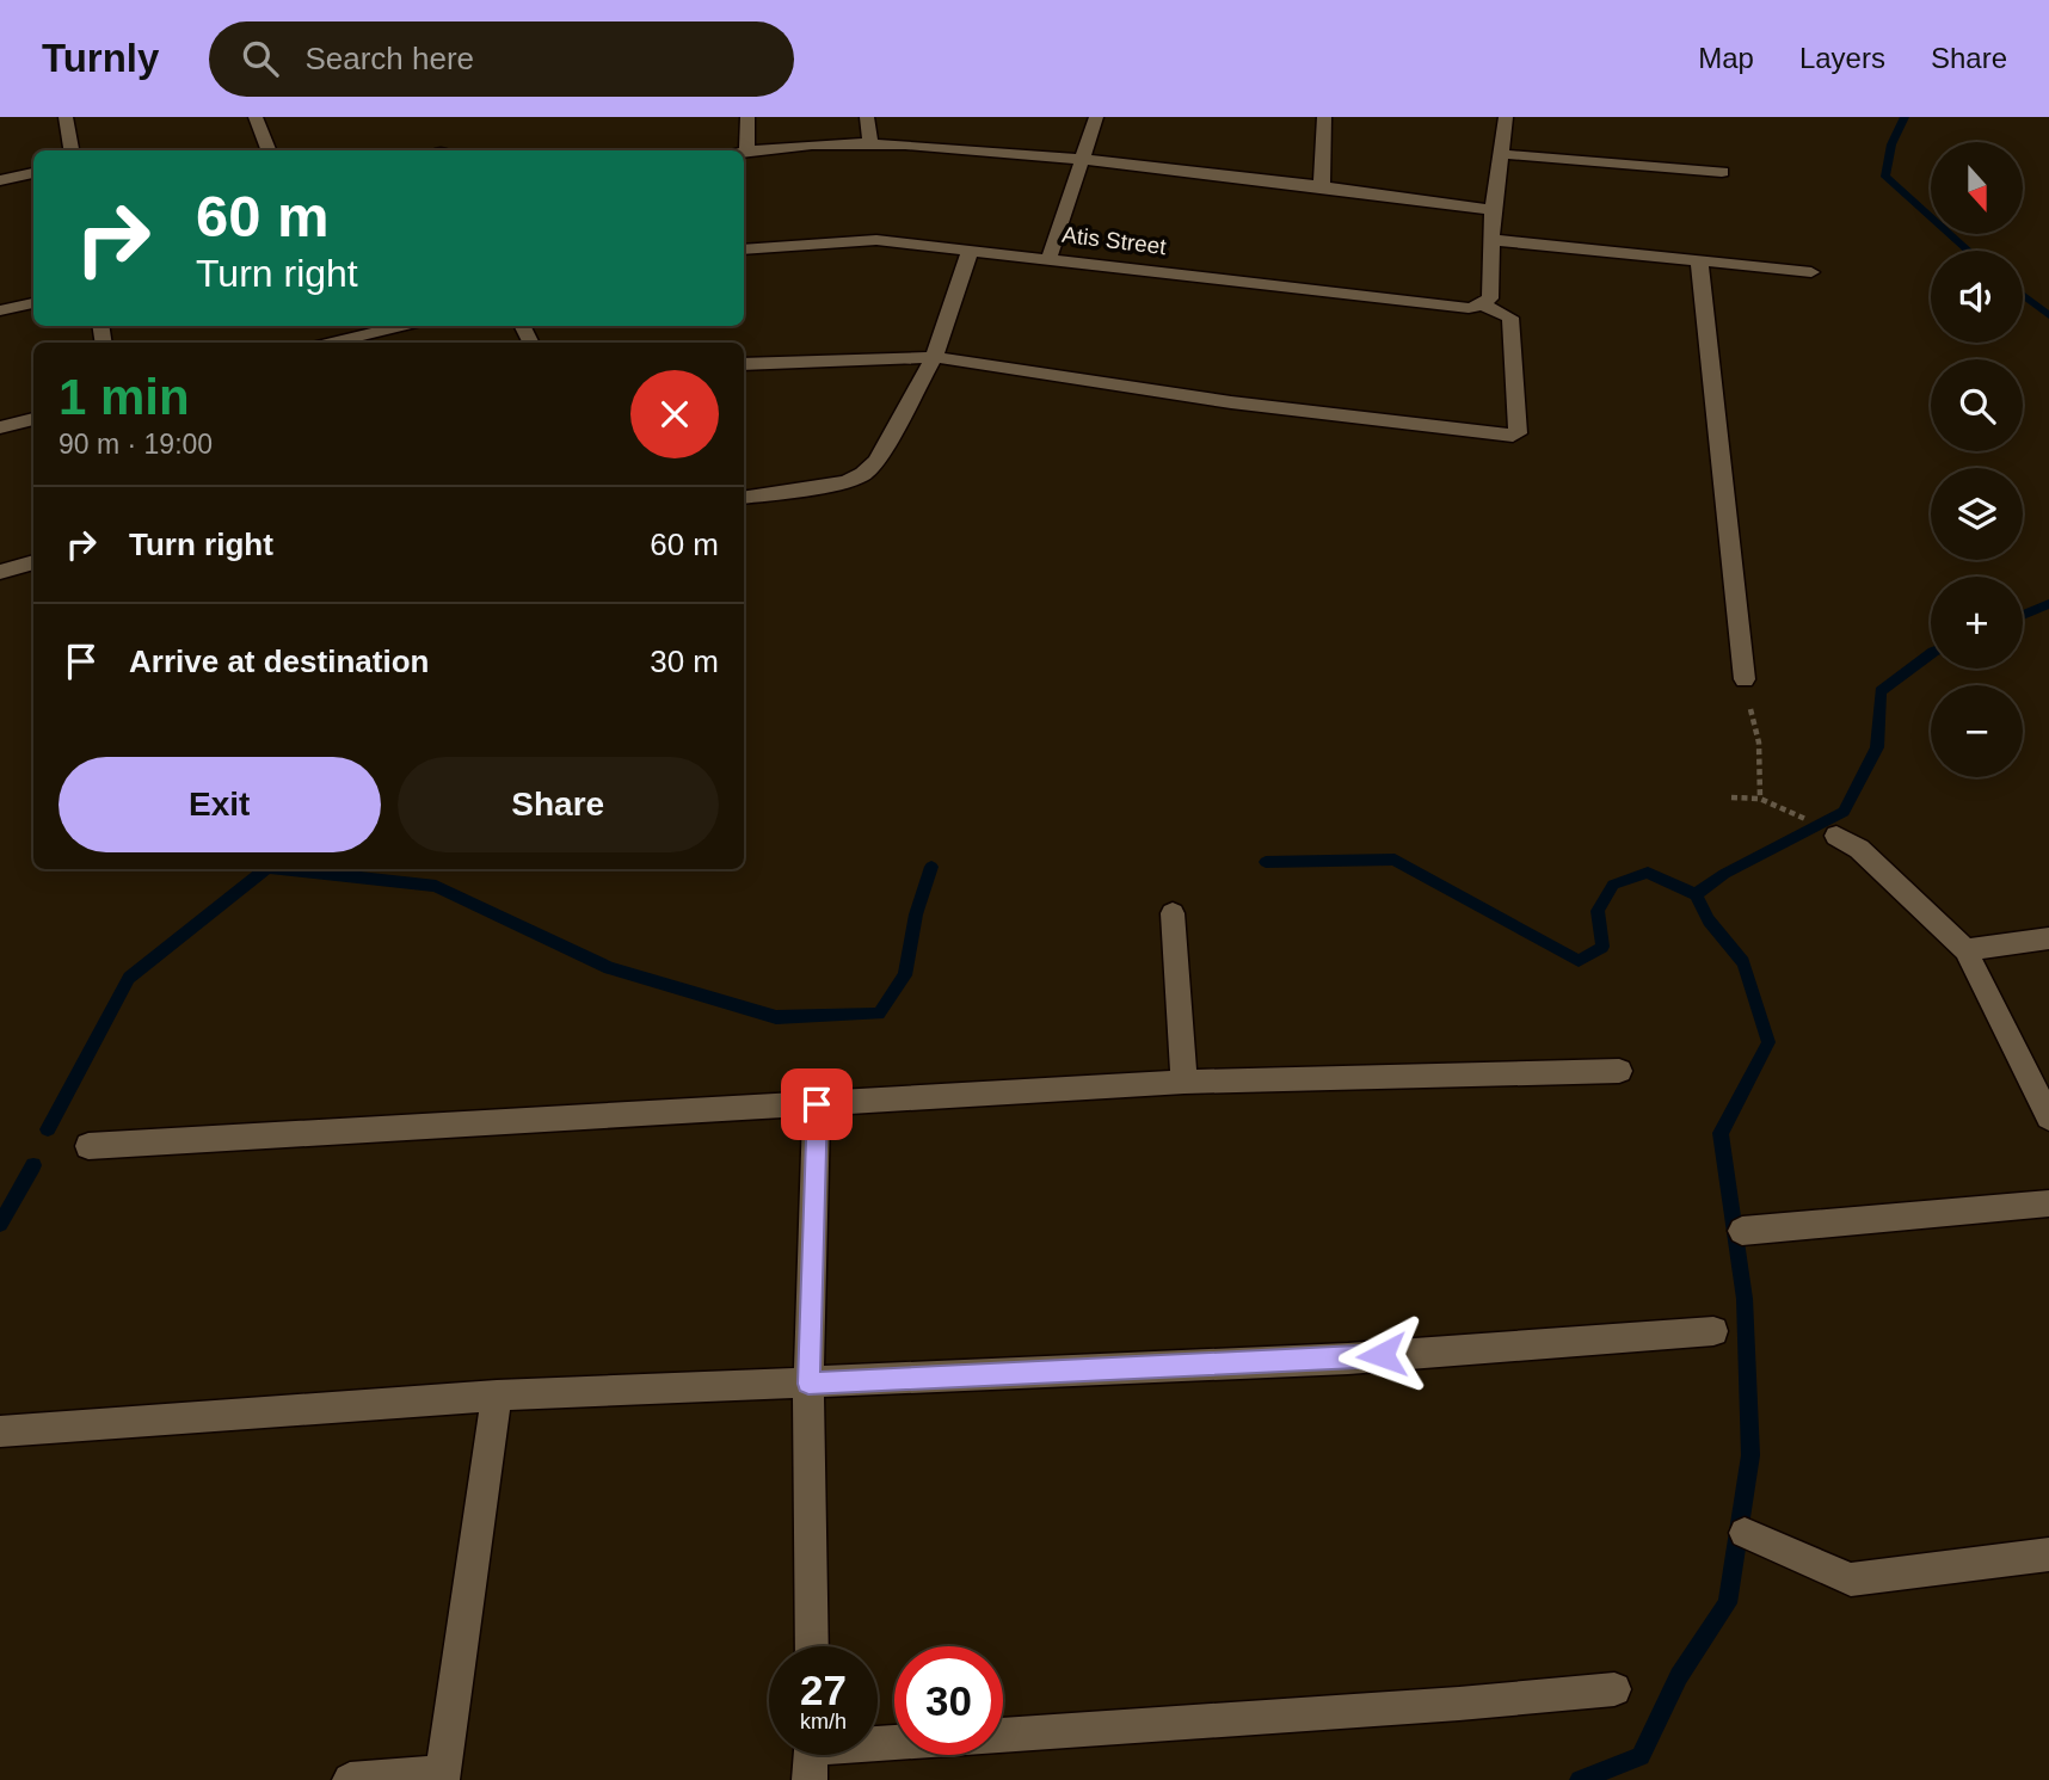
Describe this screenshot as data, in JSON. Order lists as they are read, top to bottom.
{
  "streets": {
    "street": ["Atis Street"]
  },
  "north": "bottom",
  "page": {
    "header": "Turnly",
    "search": "Search here",
    "nav": ["Map", "Layers", "Share"],
    "map_buttons": ["+", "−"],
    "turn": ["60 m", "Turn right"],
    "heading": ["1 min", "90 m · 19:00"],
    "list": [
      {
        "name": "Turn right",
        "value": "60 m"
      },
      {
        "name": "Arrive at destination",
        "value": "30 m"
      }
    ],
    "buttons": ["Exit", "Share"],
    "speed": "27 km/h",
    "limit": "30"
  }
}
